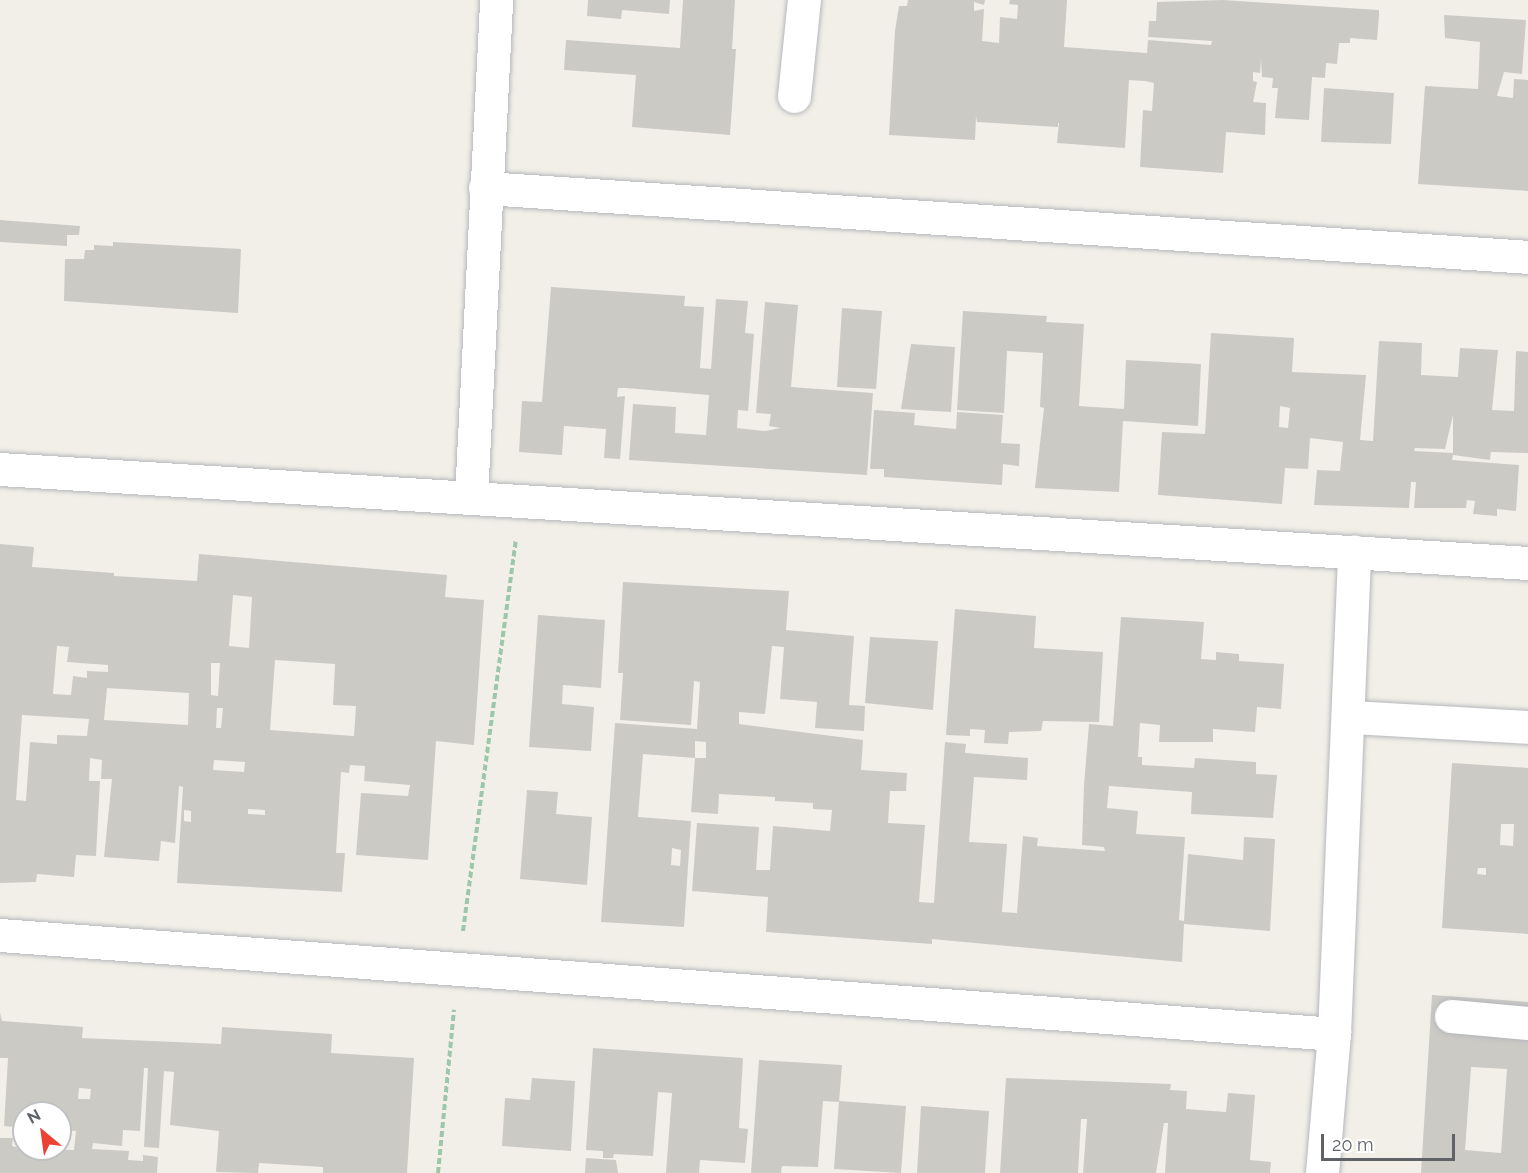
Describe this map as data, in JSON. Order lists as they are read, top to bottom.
{
  "scale_bar": "20 m",
  "north": "top left"
}
